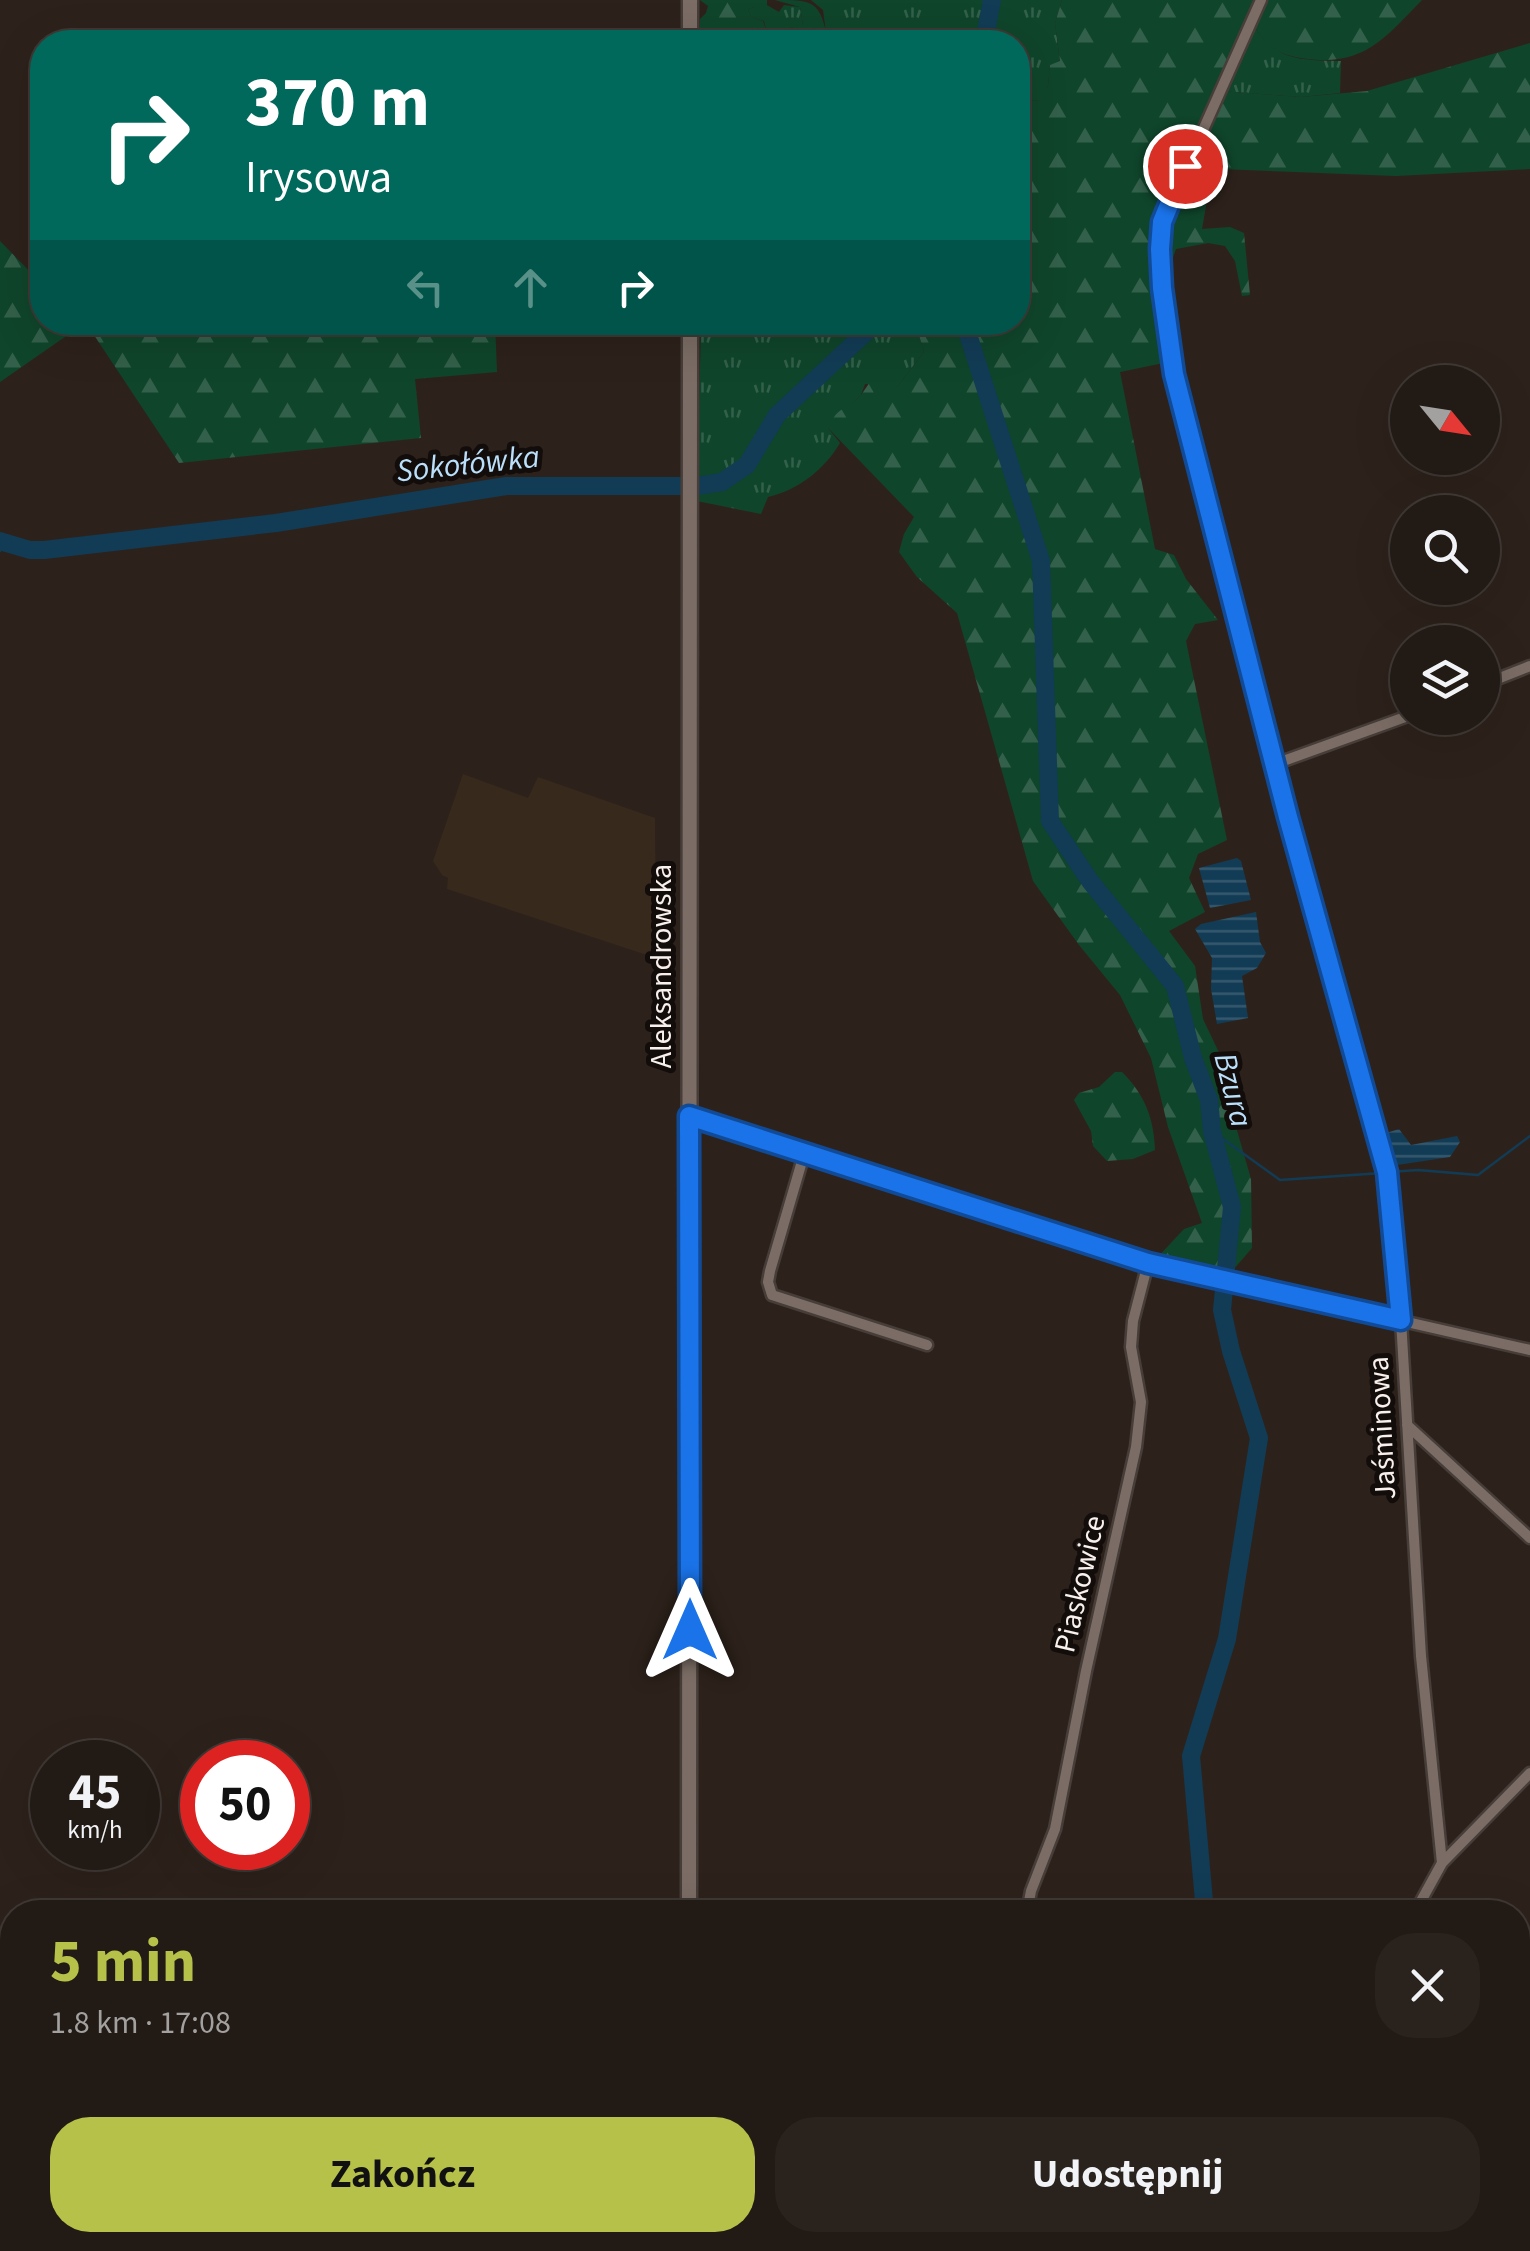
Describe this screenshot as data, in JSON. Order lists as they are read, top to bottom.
{
  "streets": {
    "main road": ["Aleksandrowska"],
    "street": ["Jaśminowa", "Piaskowice"]
  },
  "water": ["Sokołówka", "Bzura"],
  "north": "bottom right",
  "page": {
    "turn": ["370 m", "Irysowa"],
    "speed": "45 km/h",
    "limit": "50",
    "heading": ["5 min", "1.8 km · 17:08"],
    "buttons": ["Zakończ", "Udostępnij"]
  }
}
